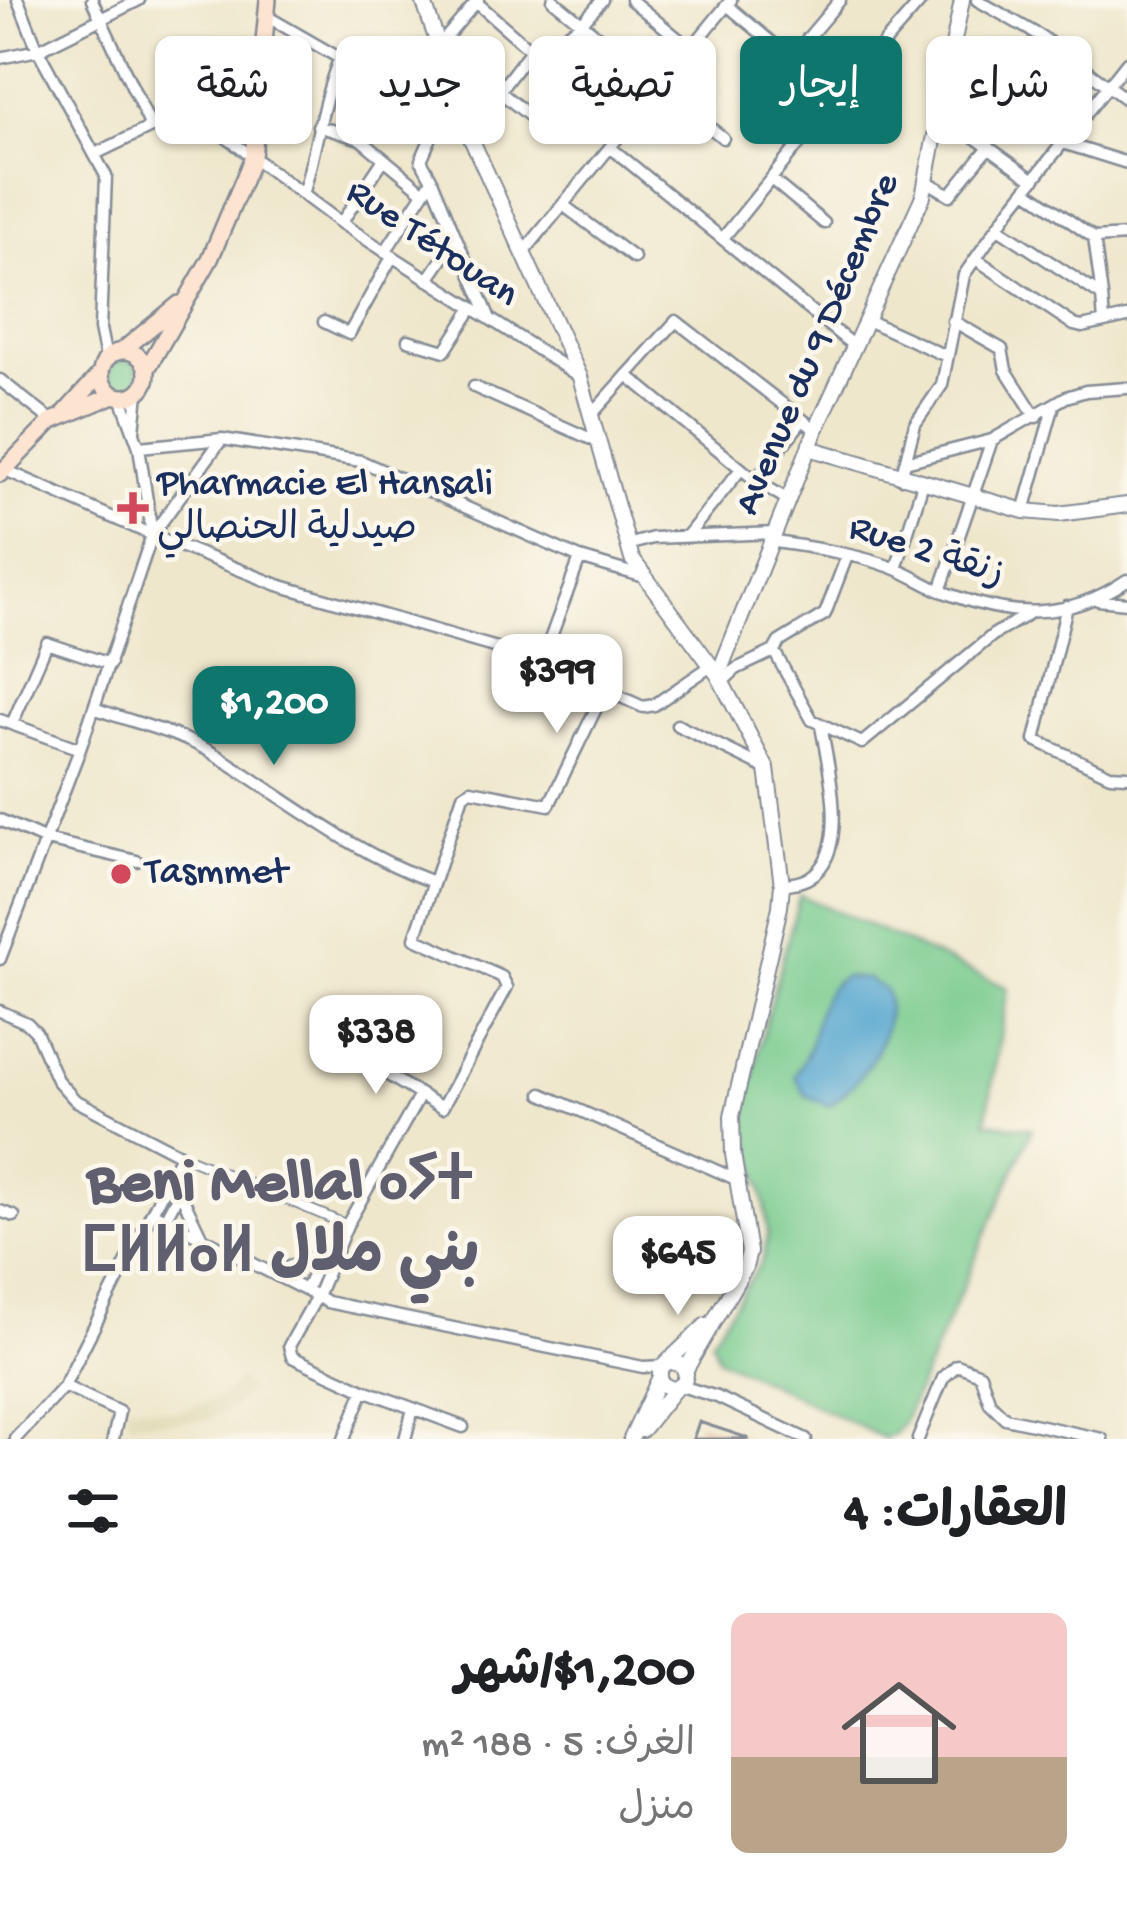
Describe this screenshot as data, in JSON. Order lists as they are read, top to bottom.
{
  "streets": {
    "street": ["Rue Tétouan", "Avenue du 9 Décembre", "Rue 2 زنقة"]
  },
  "crossings": [
    ["Avenue du 9 Décembre", "Rue 2 زنقة"]
  ],
  "districts": ["Beni Mellal ⴰⵢⵜ ⵎⵍⵍⴰⵍ بني ملال"],
  "places": {
    "health": ["Pharmacie El Hansali صيدلية الحنصالي"],
    "other": ["Tasmmet"]
  },
  "page": {
    "chip": [
      "شراء",
      "إيجار",
      "تصفية",
      "جديد",
      "شقة"
    ],
    "price": [
      "$399",
      "$1,200",
      "$338",
      "$645"
    ],
    "heading": "العقارات: 4",
    "list": [
      {
        "name": "$1,200/شهر",
        "note": "الغرف: 5 · 188 m² · منزل"
      }
    ]
  }
}
